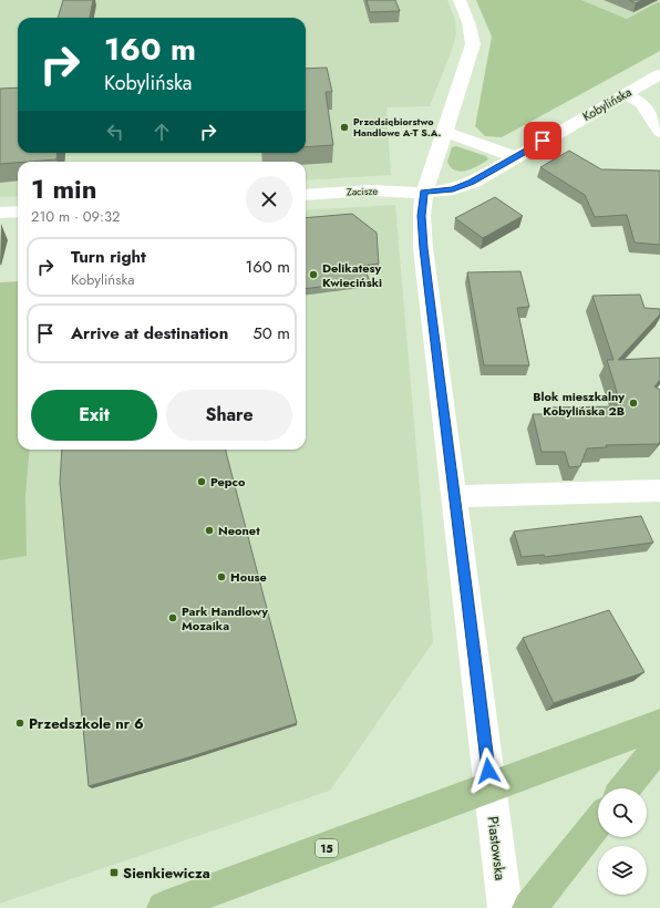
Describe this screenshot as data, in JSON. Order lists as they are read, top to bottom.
{
  "streets": {
    "main road": ["15"],
    "street": ["Kobylińska", "Zacisze", "Piastowska"]
  },
  "crossings": [
    ["Kobylińska", "Zacisze"],
    ["15", "Piastowska"]
  ],
  "places": {
    "other": [
      "Przedsiębiorstwo Handlowe A-T S.A.",
      "Delikatesy Kwieciński",
      "Blok mieszkalny Kobylińska 2B",
      "Pepco",
      "Neonet",
      "House",
      "Park Handlowy Mozaika",
      "Przedszkole nr 6"
    ],
    "transit": ["Sienkiewicza"]
  },
  "page": {
    "turn": ["160 m", "Kobylińska"],
    "heading": ["1 min", "210 m · 09:32"],
    "list": [
      {
        "name": "Turn right",
        "note": "Kobylińska",
        "value": "160 m"
      },
      {
        "name": "Arrive at destination",
        "value": "50 m"
      }
    ],
    "buttons": ["Exit", "Share"]
  }
}
